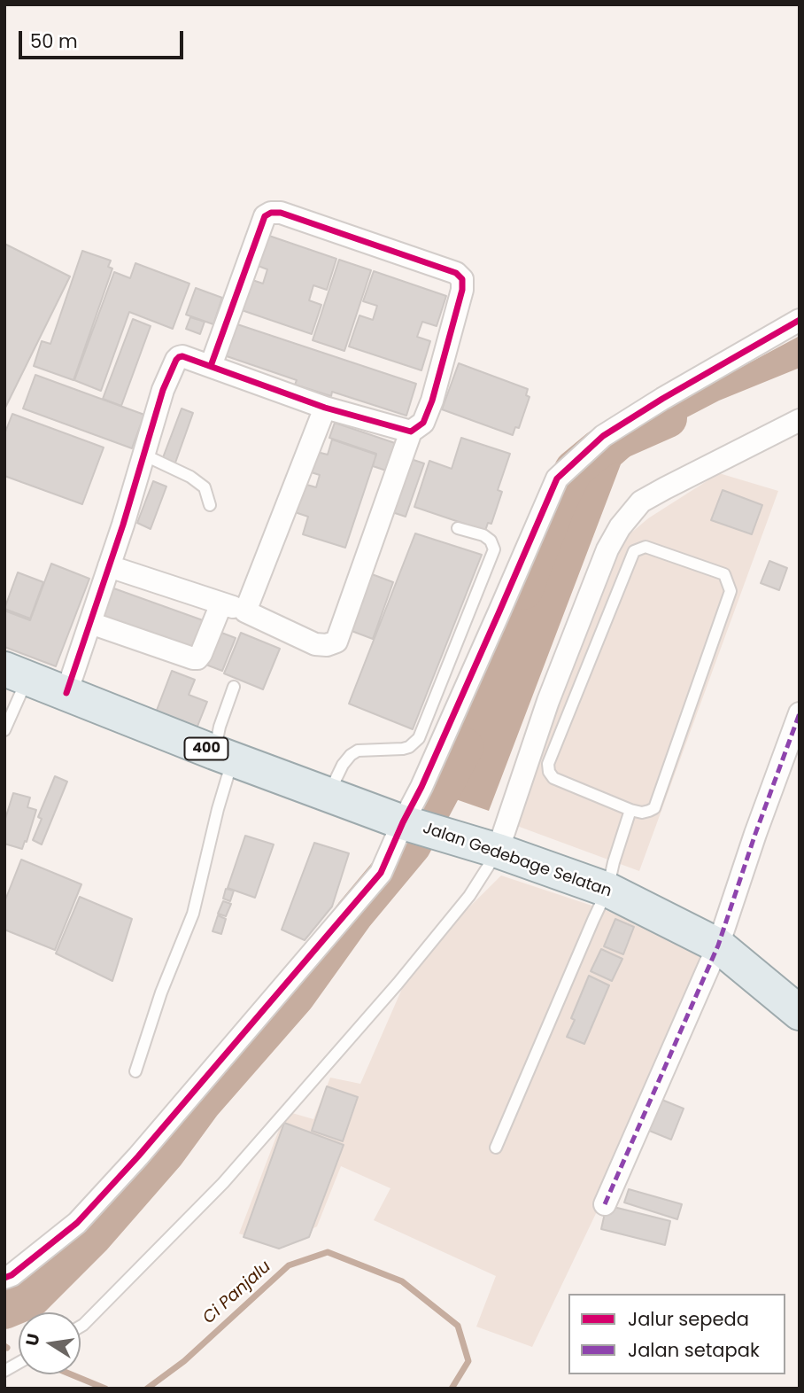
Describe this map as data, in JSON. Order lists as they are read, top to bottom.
{
  "streets": {
    "main road": ["400", "Jalan Gedebage Selatan"]
  },
  "water": ["Ci Panjalu"],
  "legend": ["Jalur sepeda", "Jalan setapak"],
  "scale_bar": "50 m",
  "north": "left"
}
